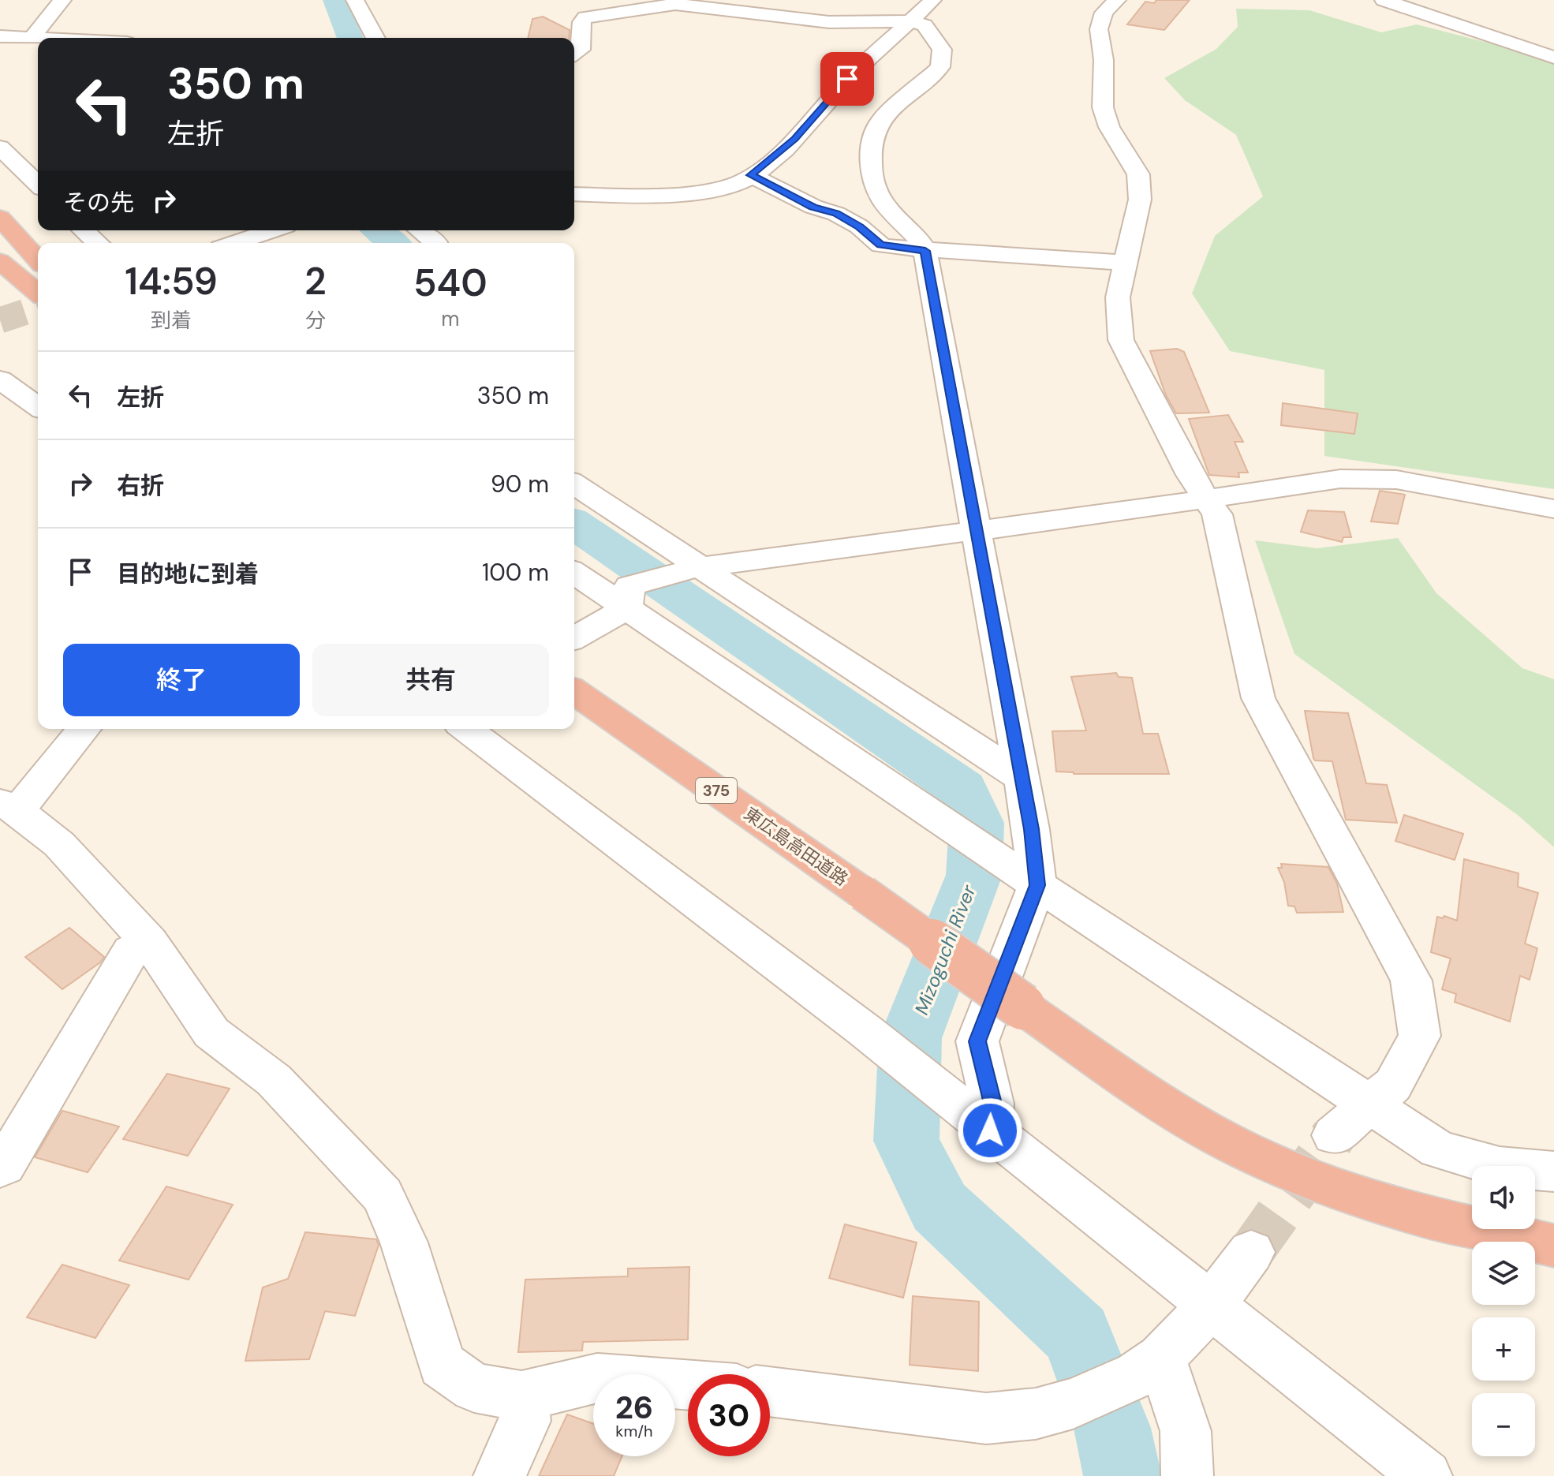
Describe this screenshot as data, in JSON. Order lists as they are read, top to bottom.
{
  "streets": {
    "highway": ["375", "東広島高田道路"]
  },
  "water": ["Mizoguchi River"],
  "page": {
    "turn": ["350 m", "左折"],
    "then": "その先",
    "eta": [
      "14:59",
      "到着",
      "2",
      "分",
      "540",
      "m"
    ],
    "list": [
      {
        "name": "左折",
        "value": "350 m"
      },
      {
        "name": "右折",
        "value": "90 m"
      },
      {
        "name": "目的地に到着",
        "value": "100 m"
      }
    ],
    "buttons": ["終了", "共有"],
    "map_buttons": ["+", "−"],
    "speed": "26 km/h",
    "limit": "30"
  }
}
